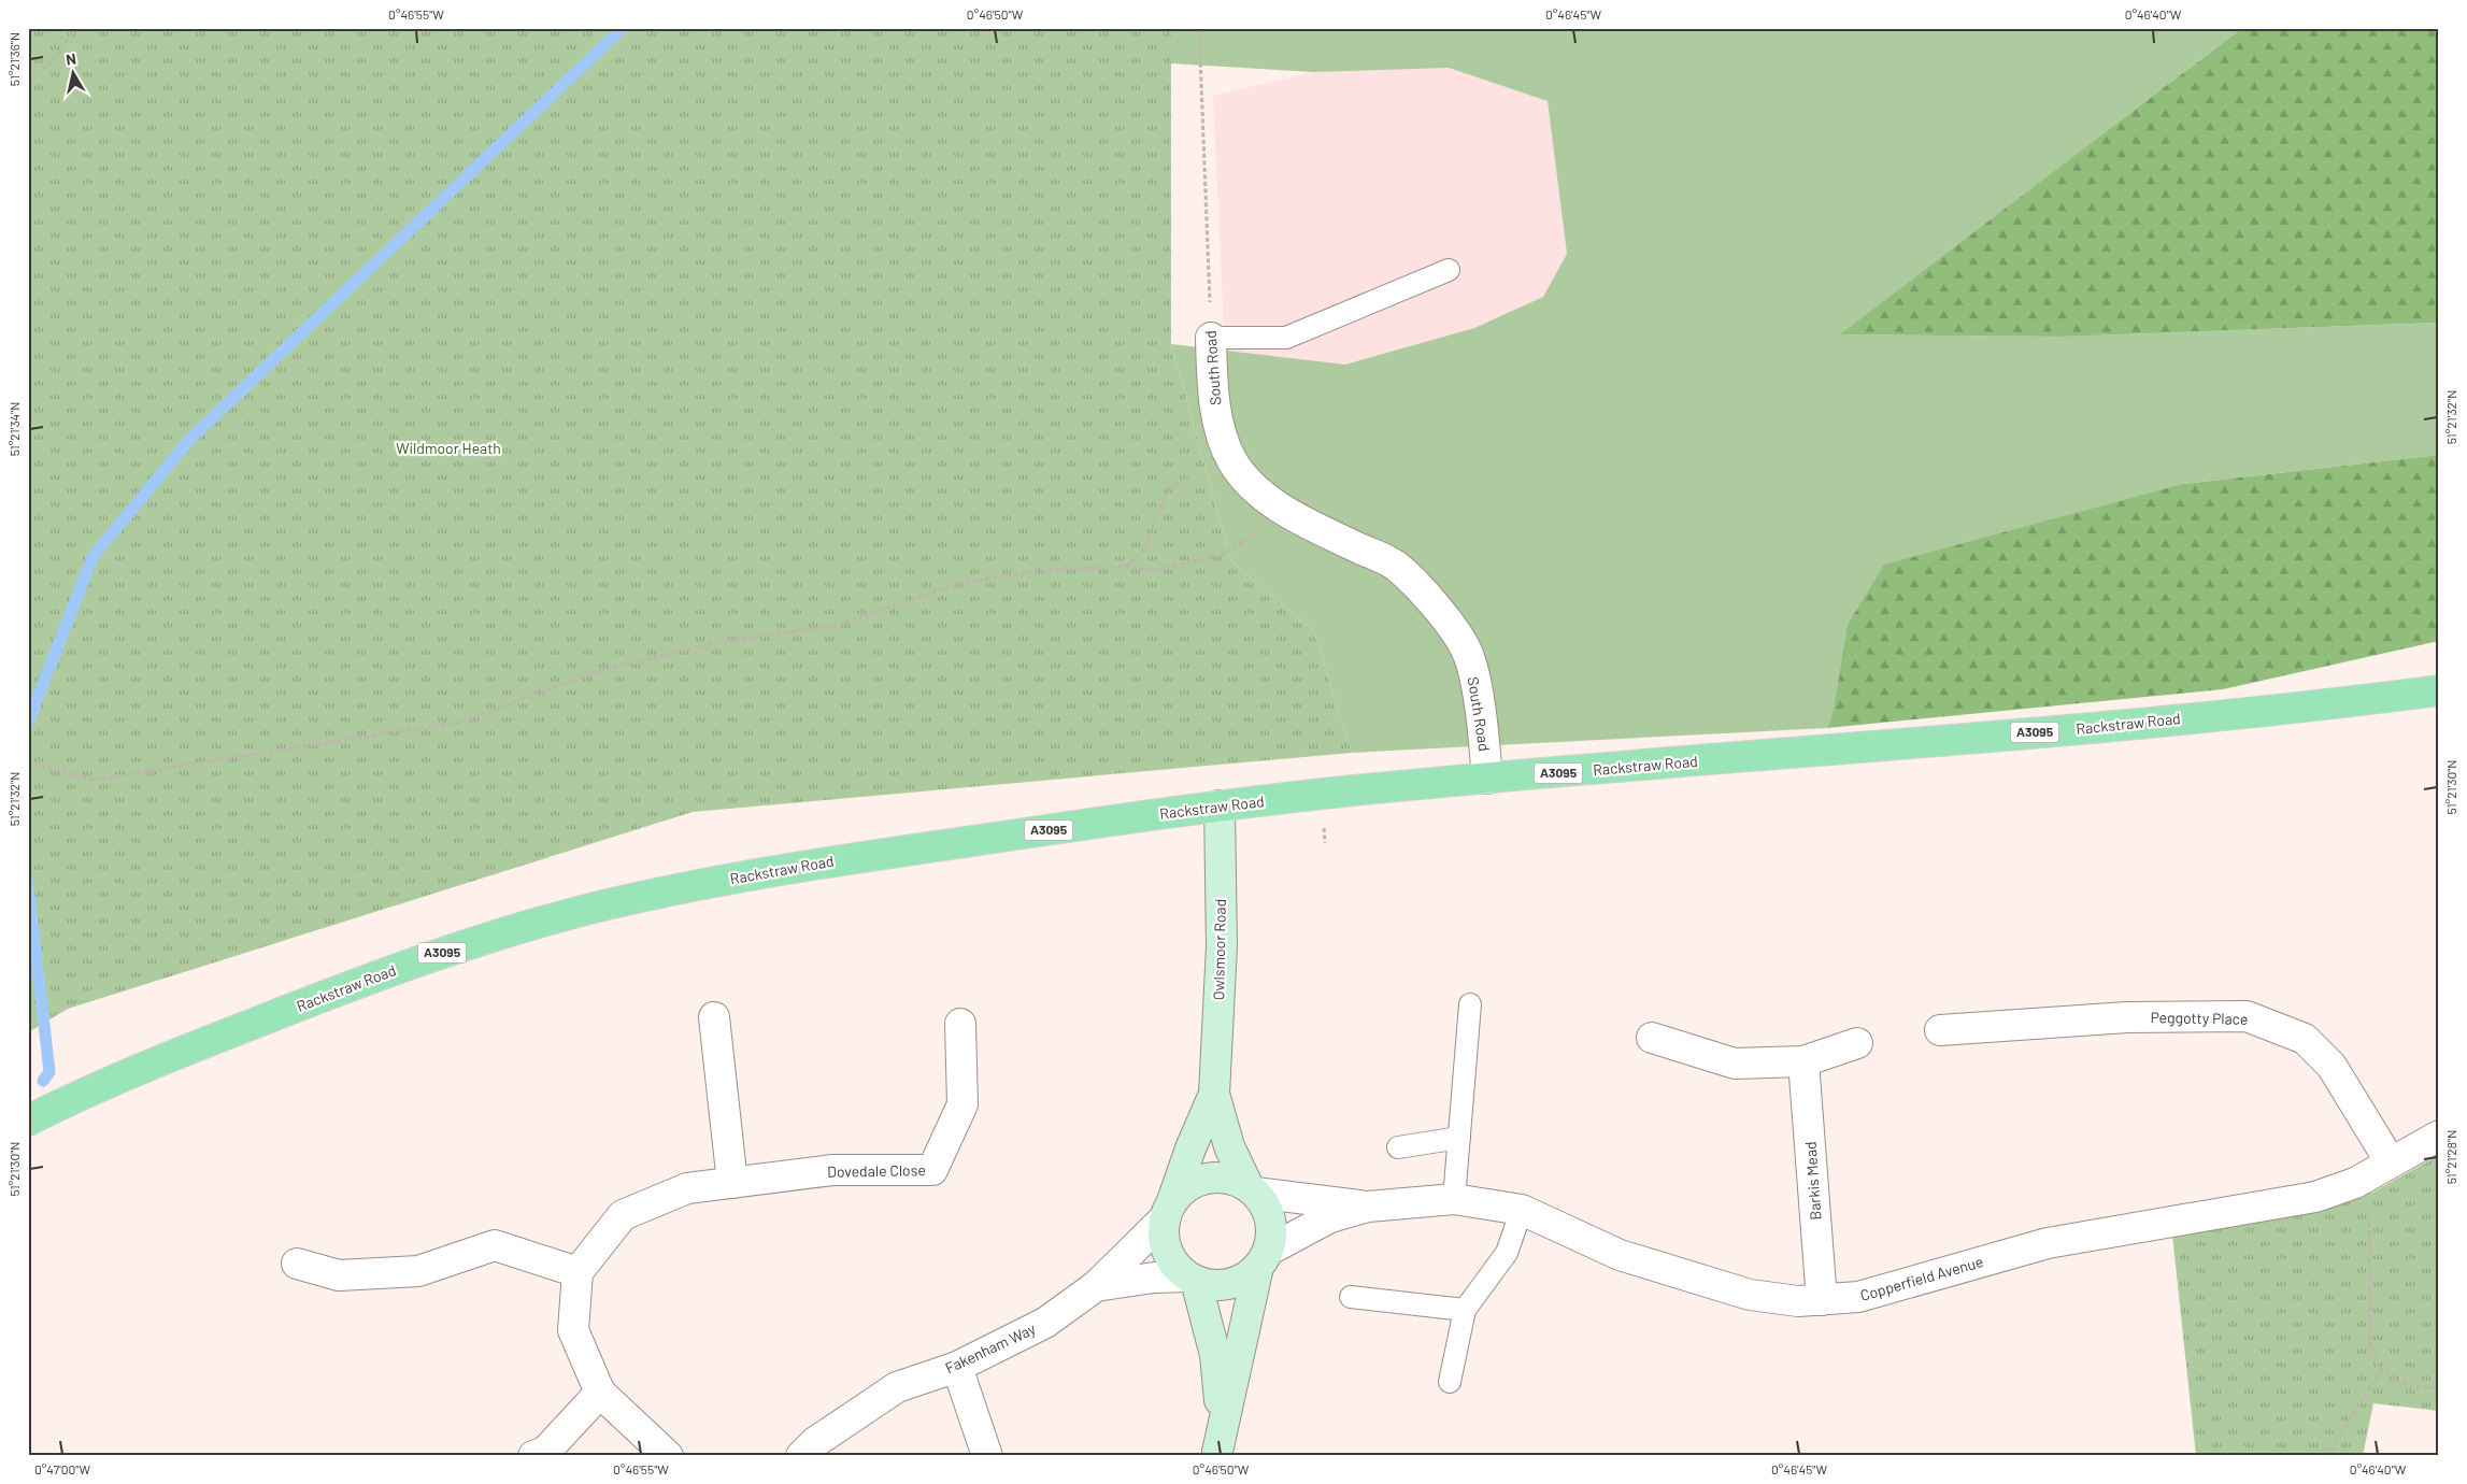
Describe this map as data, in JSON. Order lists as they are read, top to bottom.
{
  "streets": {
    "main road": ["Rackstraw Road", "A3095"],
    "street": [
      "South Road",
      "Owlsmoor Road",
      "Peggotty Place",
      "Dovedale Close",
      "Barkis Mead",
      "Copperfield Avenue",
      "Fakenham Way"
    ]
  },
  "crossings": [
    ["South Road", "Rackstraw Road"],
    ["Rackstraw Road", "Owlsmoor Road"],
    ["Owlsmoor Road", "Copperfield Avenue"],
    ["Owlsmoor Road", "Fakenham Way"],
    ["Peggotty Place", "Copperfield Avenue"],
    ["Barkis Mead", "Copperfield Avenue"],
    ["Copperfield Avenue", "Fakenham Way"]
  ],
  "parks": ["Wildmoor Heath"],
  "north": "top",
  "coordinates": [
    "0°46'55\"W",
    "0°46'50\"W",
    "0°46'45\"W",
    "0°46'40\"W",
    "51°21'36\"N",
    "51°21'32\"N",
    "51°21'34\"N",
    "51°21'30\"N",
    "51°21'28\"N",
    "0°47'00\"W"
  ]
}
